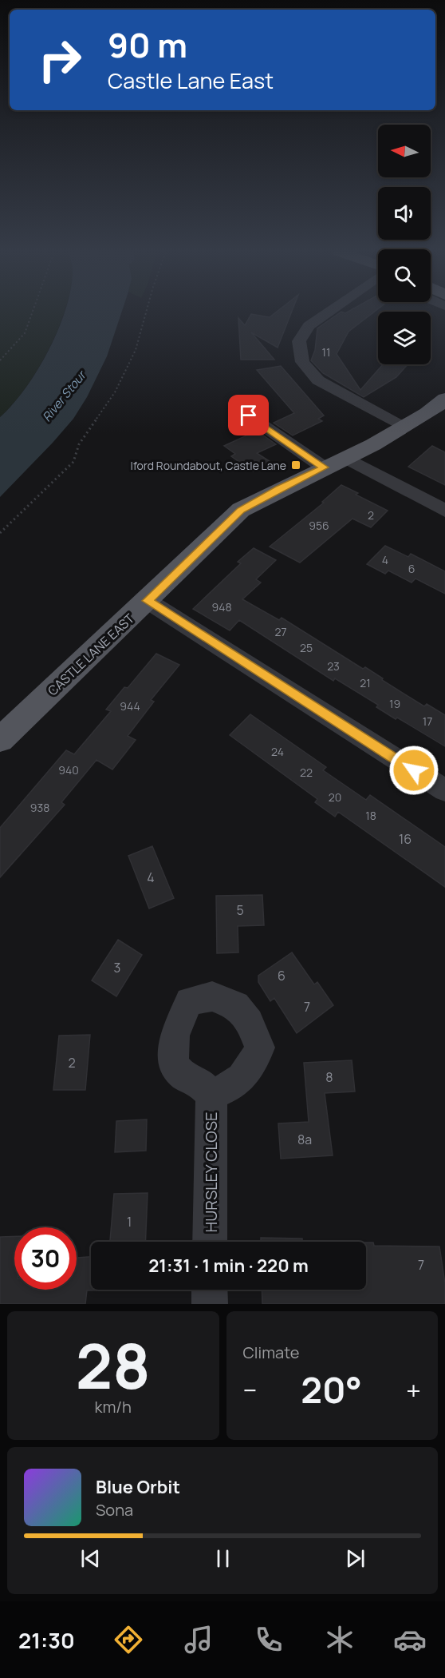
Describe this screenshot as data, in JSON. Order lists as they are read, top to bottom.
{
  "streets": {
    "main road": ["CASTLE LANE EAST"],
    "street": ["HURSLEY CLOSE"]
  },
  "water": ["River Stour"],
  "places": {
    "transit": ["Iford Roundabout, Castle Lane"]
  },
  "house_numbers": [
    "11",
    "2",
    "956",
    "4",
    "6",
    "948",
    "27",
    "25",
    "23",
    "21",
    "19",
    "944",
    "17",
    "24",
    "940",
    "22",
    "20",
    "938",
    "18",
    "16",
    "4",
    "5",
    "3",
    "6",
    "7",
    "2",
    "8",
    "8a",
    "1",
    "7"
  ],
  "north": "left",
  "page": {
    "turn": ["90 m", "Castle Lane East"],
    "limit": "30",
    "trip": "21:31 · 1 min · 220 m",
    "tile": [
      ["28", "km/h"],
      "Climate"
    ],
    "heat": ["−", "20°", "+"],
    "song": ["Blue Orbit", "Sona"],
    "tabs": "21:30"
  }
}
